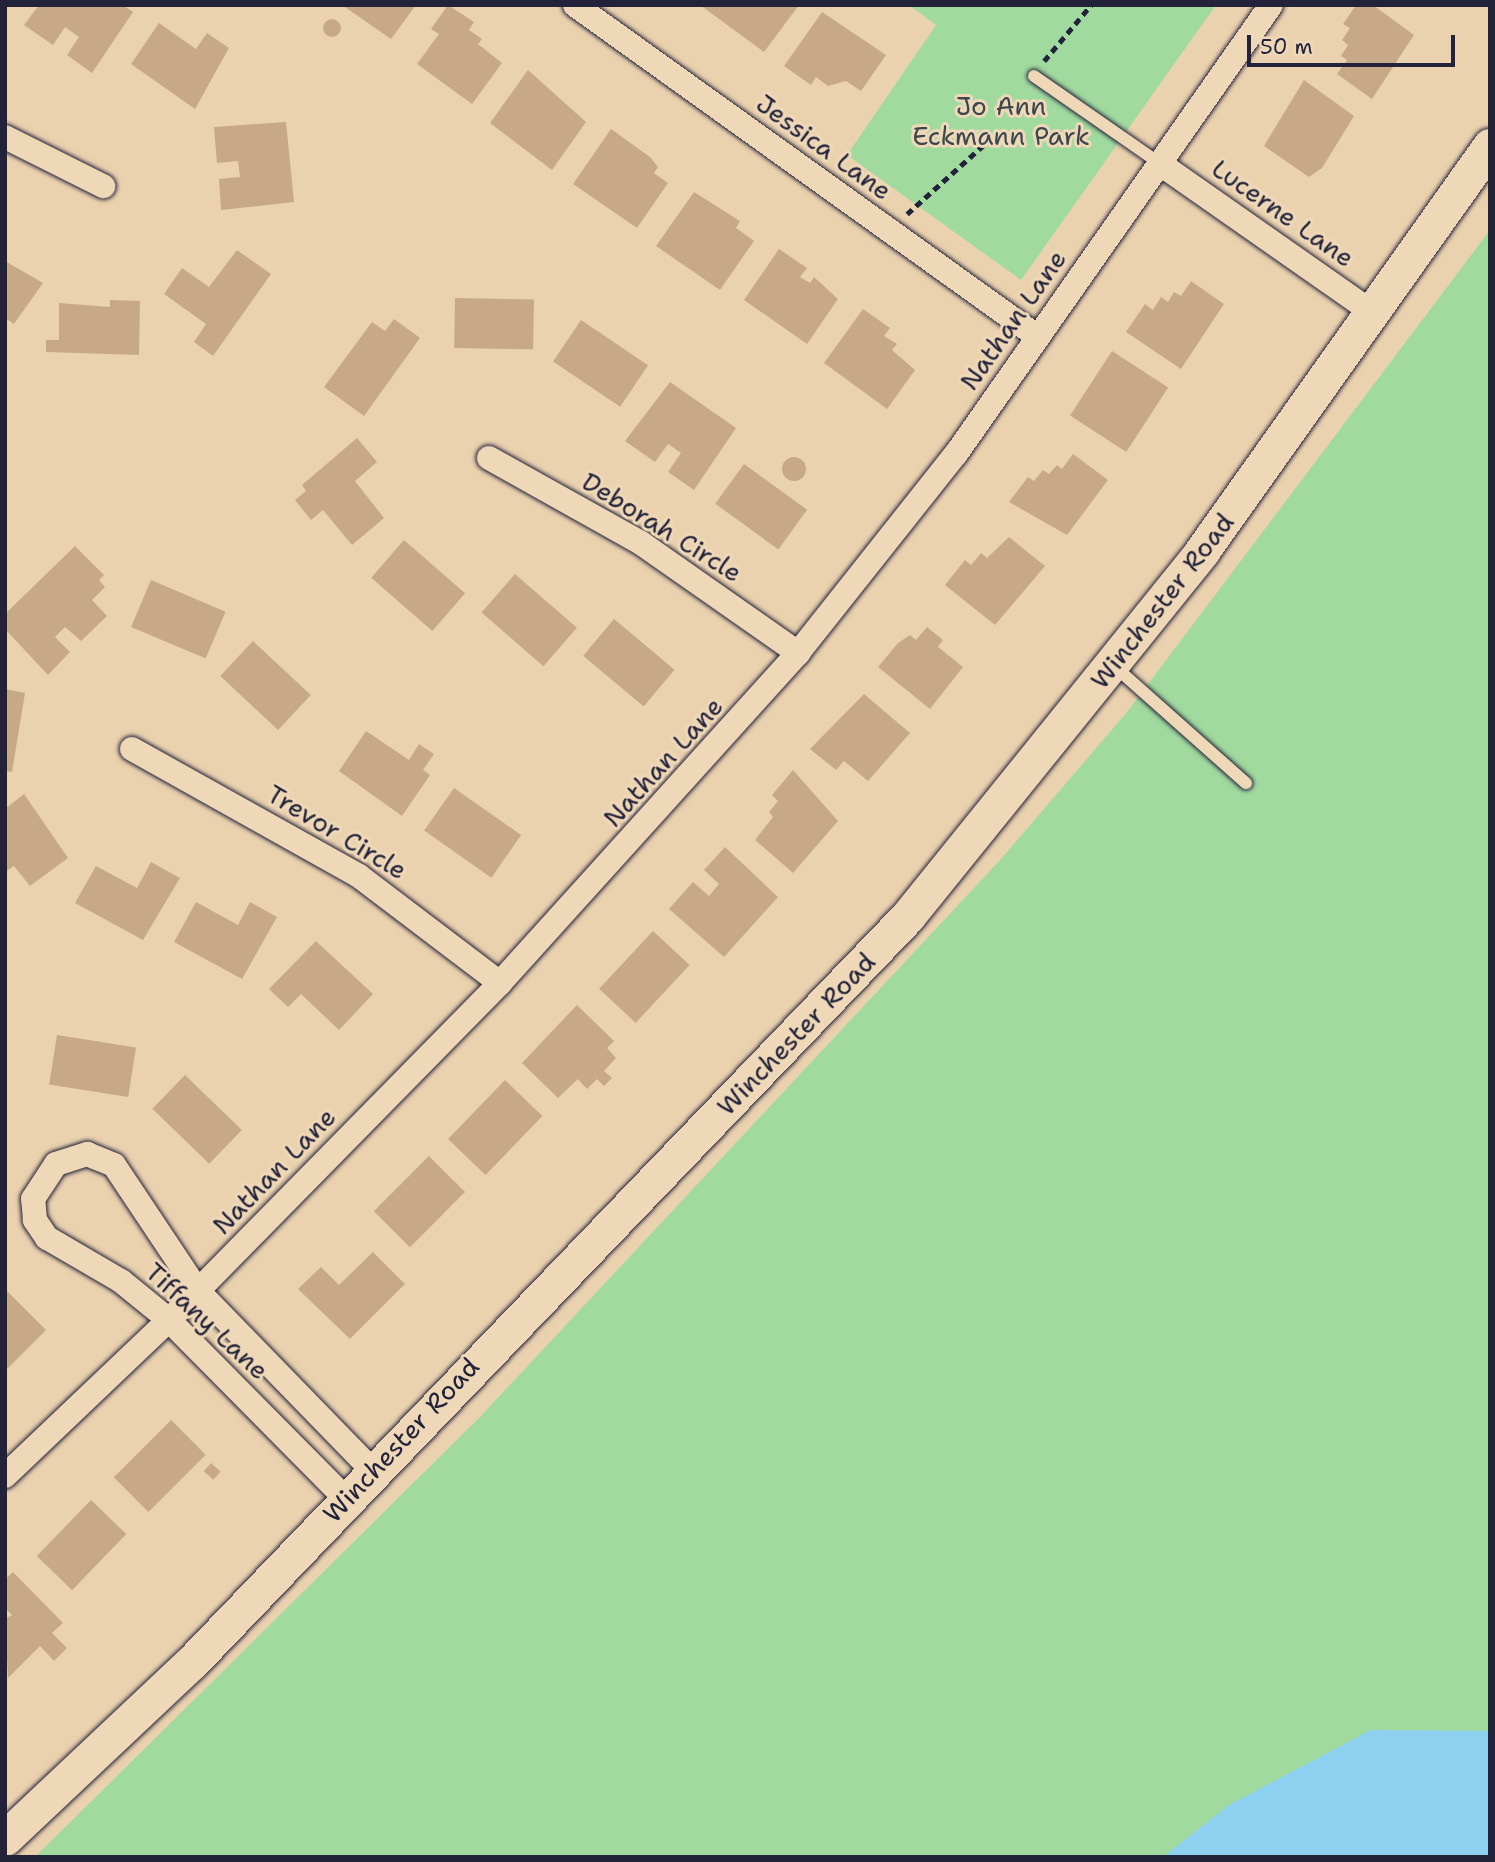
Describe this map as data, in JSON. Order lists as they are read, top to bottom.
{
  "streets": {
    "main road": ["Winchester Road"],
    "street": [
      "Jessica Lane",
      "Lucerne Lane",
      "Nathan Lane",
      "Deborah Circle",
      "Trevor Circle",
      "Tiffany Lane"
    ]
  },
  "crossings": [
    ["Jessica Lane", "Nathan Lane"],
    ["Lucerne Lane", "Nathan Lane"],
    ["Lucerne Lane", "Winchester Road"],
    ["Nathan Lane", "Deborah Circle"],
    ["Nathan Lane", "Trevor Circle"],
    ["Nathan Lane", "Tiffany Lane"],
    ["Winchester Road", "Tiffany Lane"]
  ],
  "parks": ["Jo Ann Eckmann Park"],
  "scale_bar": "50 m"
}
